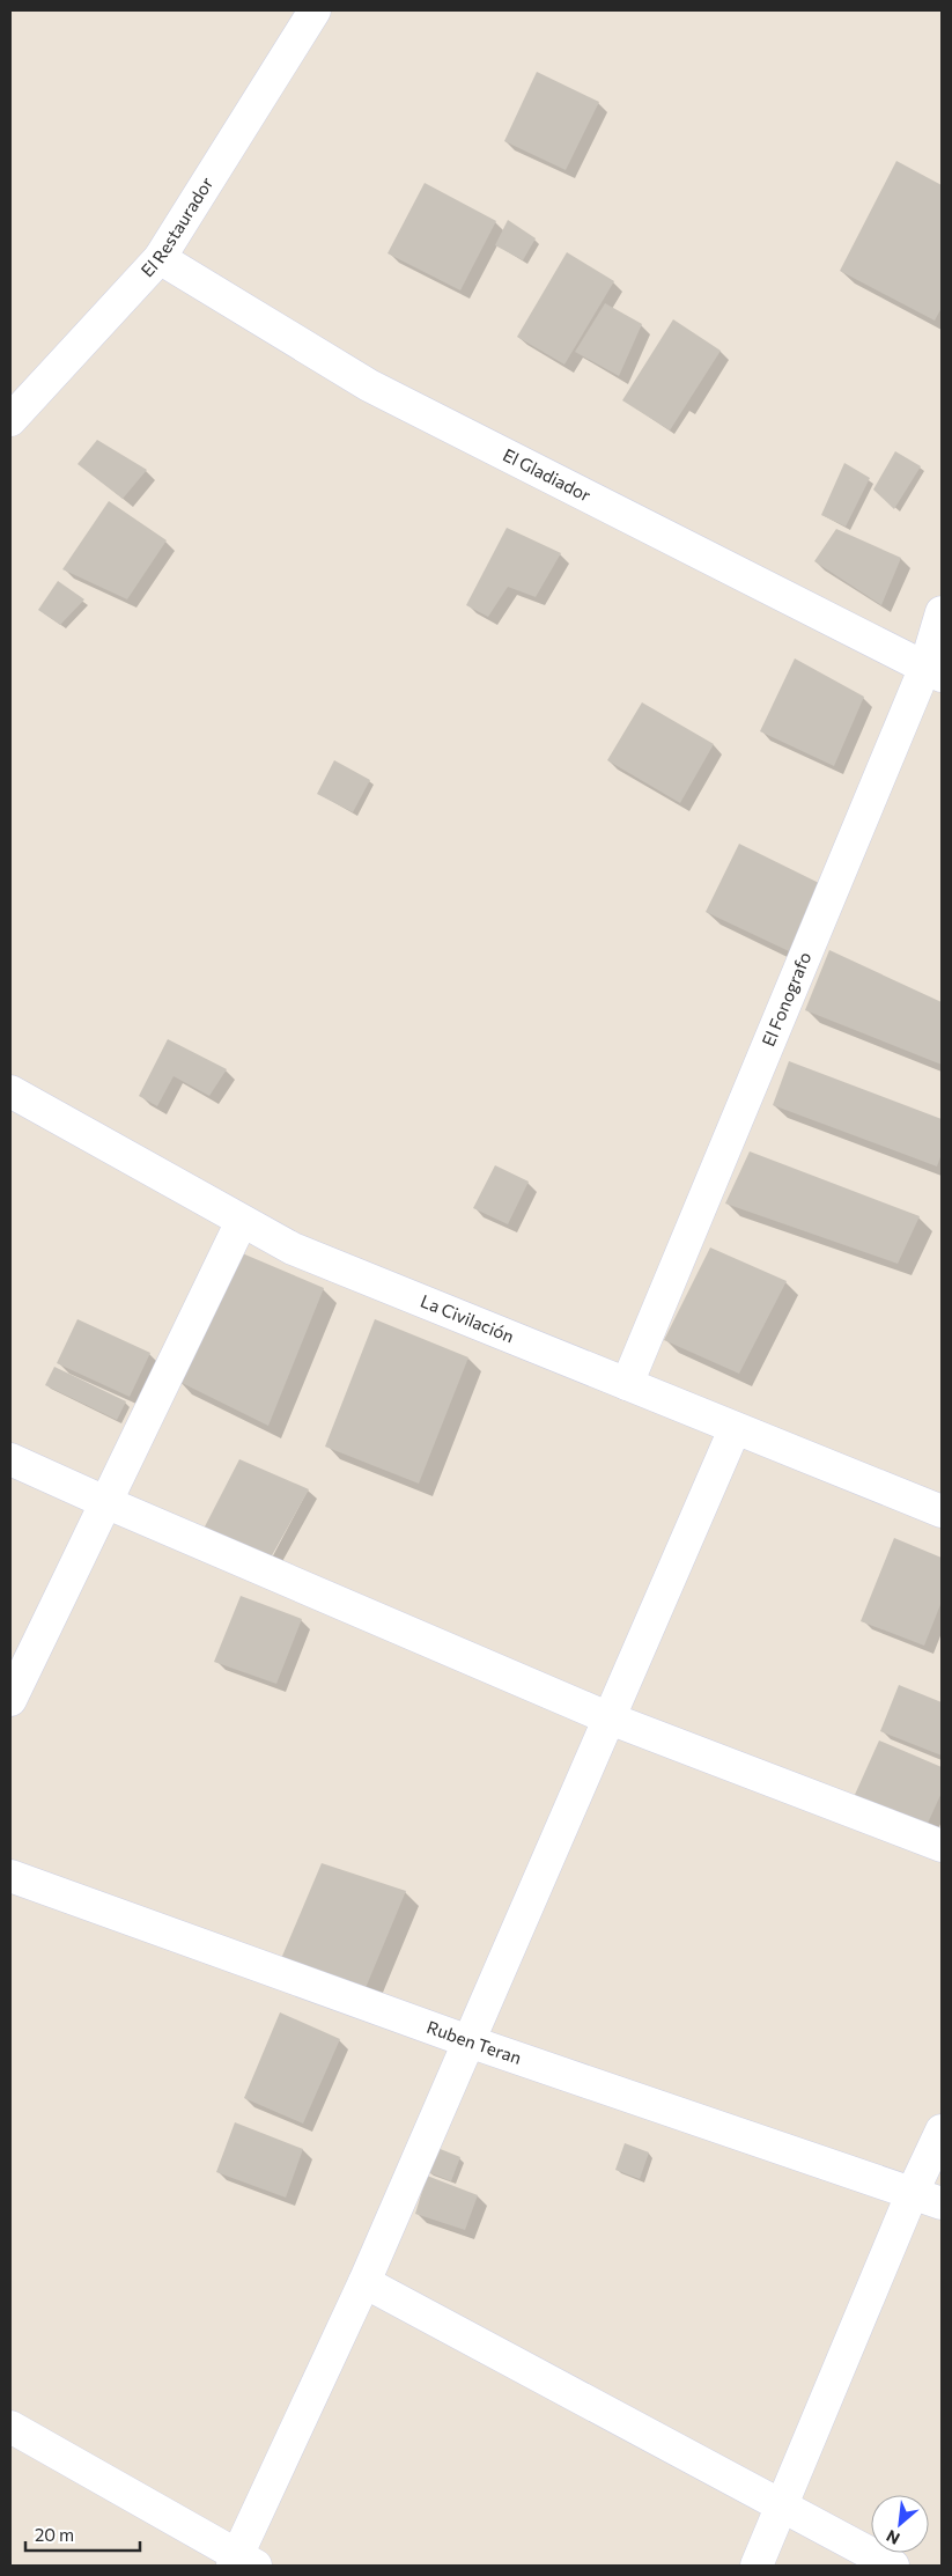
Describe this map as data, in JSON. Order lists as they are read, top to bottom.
{
  "streets": {
    "street": [
      "El Restaurador",
      "El Gladiador",
      "El Fonografo",
      "La Civilación",
      "Ruben Teran"
    ]
  },
  "crossings": [
    ["El Restaurador", "El Gladiador"],
    ["El Gladiador", "El Fonografo"],
    ["El Fonografo", "La Civilación"]
  ],
  "scale_bar": "20 m",
  "north": "bottom left"
}
